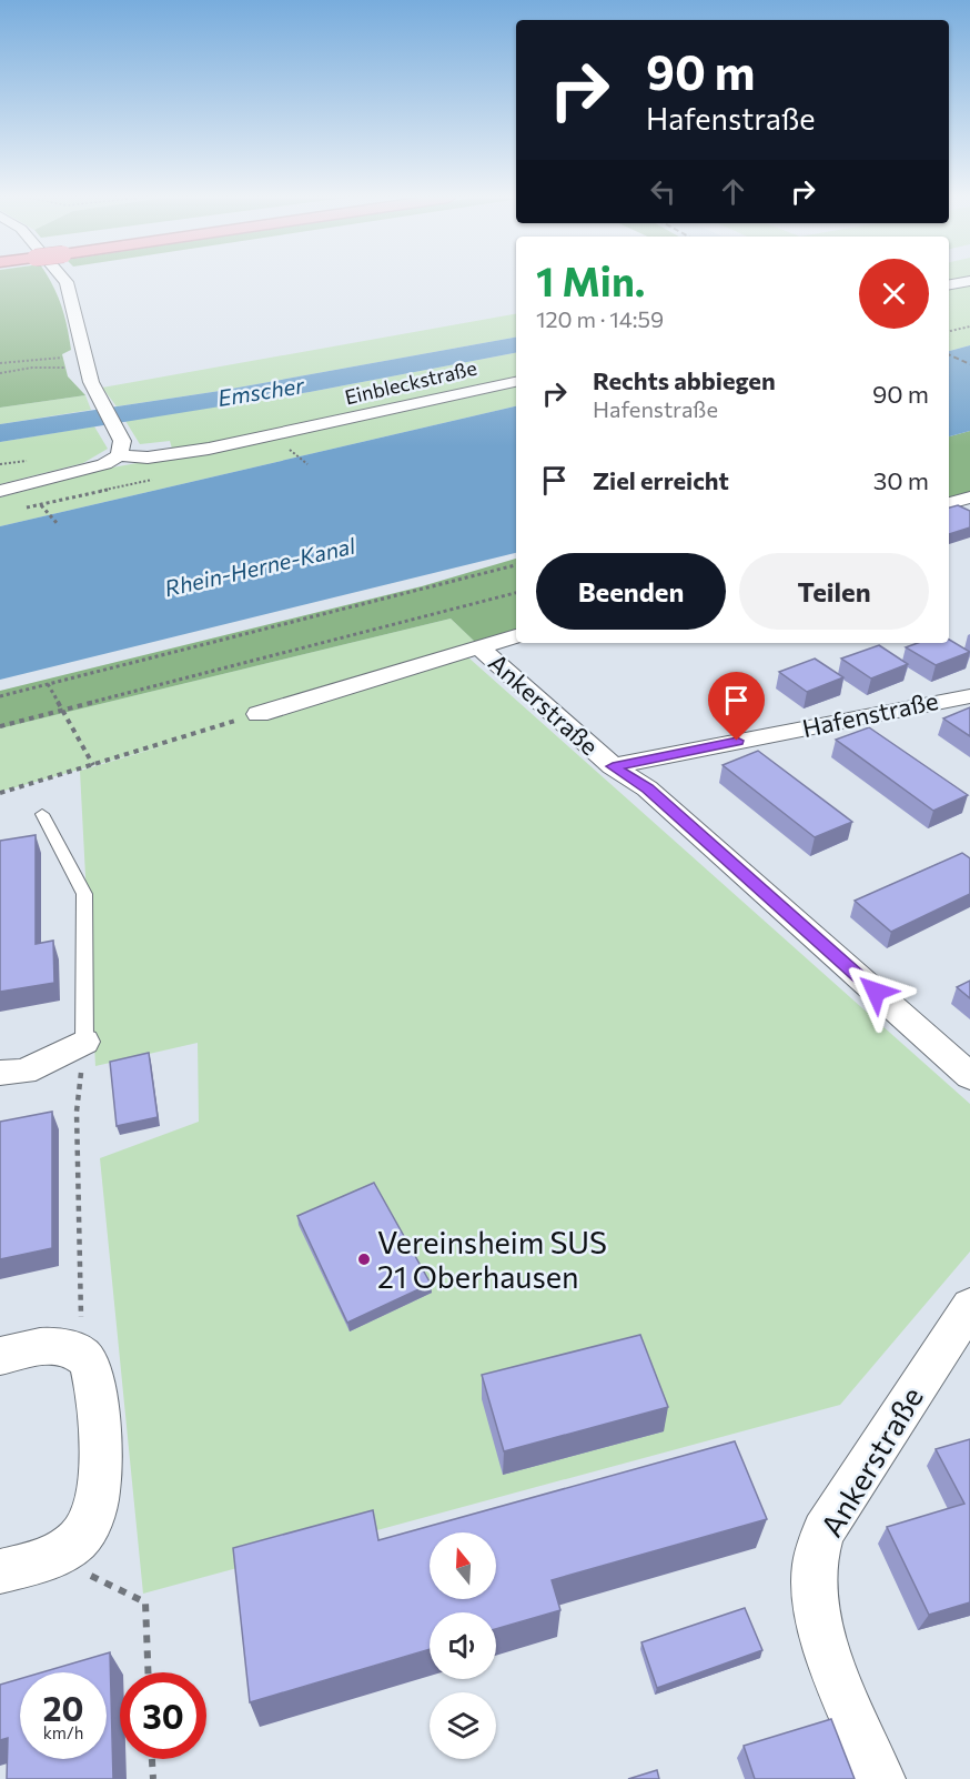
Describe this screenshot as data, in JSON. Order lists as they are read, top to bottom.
{
  "streets": {
    "street": ["Einbleckstraße", "Ankerstraße", "Hafenstraße"]
  },
  "crossings": [
    ["Ankerstraße", "Hafenstraße"]
  ],
  "water": ["Emscher", "Rhein-Herne-Kanal"],
  "places": ["Vereinsheim SUS 21 Oberhausen"],
  "north": "top",
  "page": {
    "turn": ["90 m", "Hafenstraße"],
    "heading": ["1 Min.", "120 m · 14:59"],
    "list": [
      {
        "name": "Rechts abbiegen",
        "note": "Hafenstraße",
        "value": "90 m"
      },
      {
        "name": "Ziel erreicht",
        "value": "30 m"
      }
    ],
    "buttons": ["Beenden", "Teilen"],
    "speed": "20 km/h",
    "limit": "30"
  }
}
